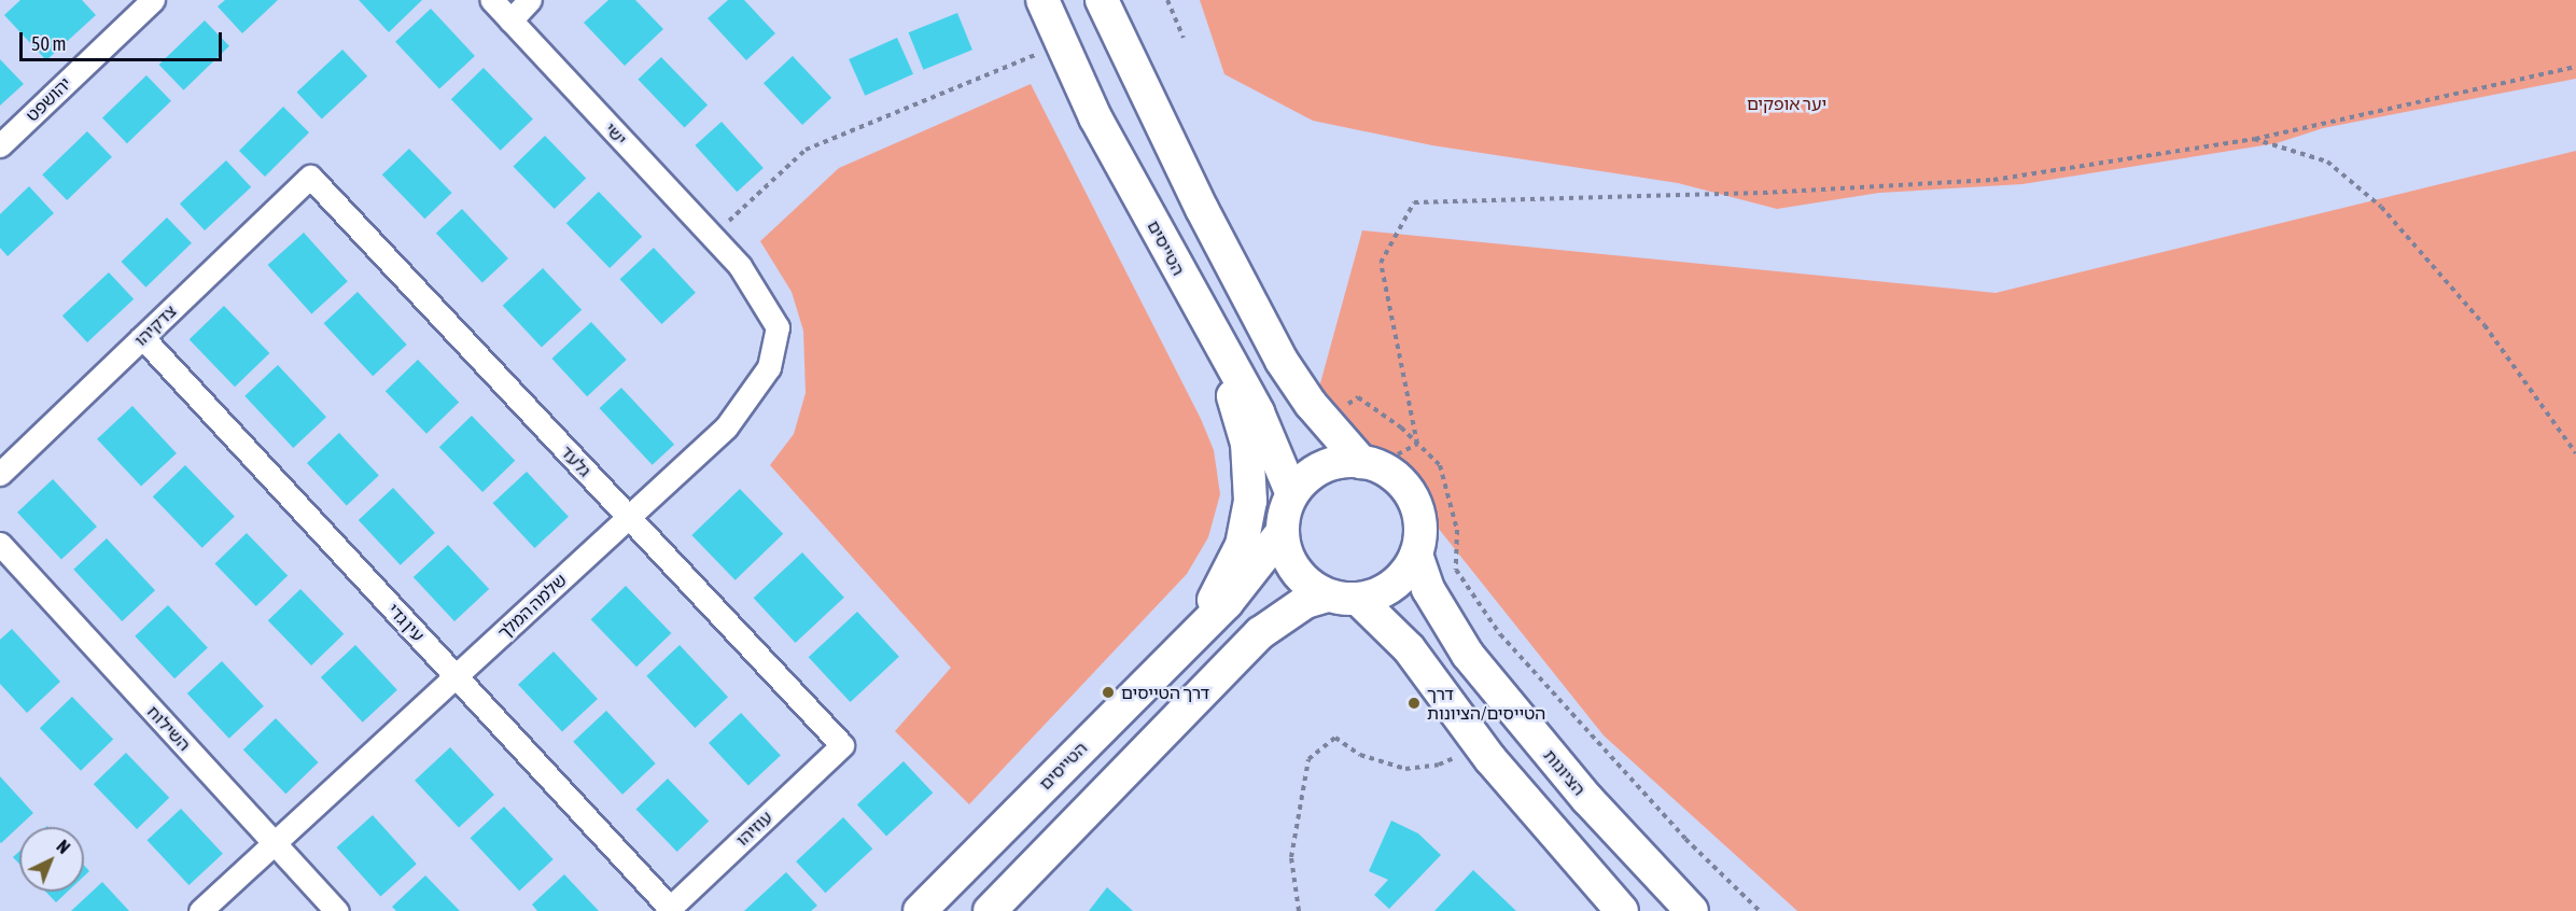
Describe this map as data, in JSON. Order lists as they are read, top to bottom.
{
  "streets": {
    "main road": ["הטייסים", "הציונות"],
    "street": [
      "יהושפט",
      "ישי",
      "צדקיהו",
      "גלעד",
      "שלמה המלך",
      "עין גדי",
      "השילוח",
      "עוזיהו"
    ]
  },
  "crossings": [
    ["ישי", "שלמה המלך"],
    ["הטייסים", "הציונות"],
    ["צדקיהו", "גלעד"],
    ["צדקיהו", "עין גדי"],
    ["גלעד", "שלמה המלך"],
    ["גלעד", "עוזיהו"],
    ["שלמה המלך", "עין גדי"],
    ["שלמה המלך", "השילוח"],
    ["עין גדי", "עוזיהו"]
  ],
  "parks": ["יער אופקים"],
  "places": ["דרך הטייסים", "דרך הטייסים/הציונות"],
  "scale_bar": "50 m",
  "north": "top right"
}
